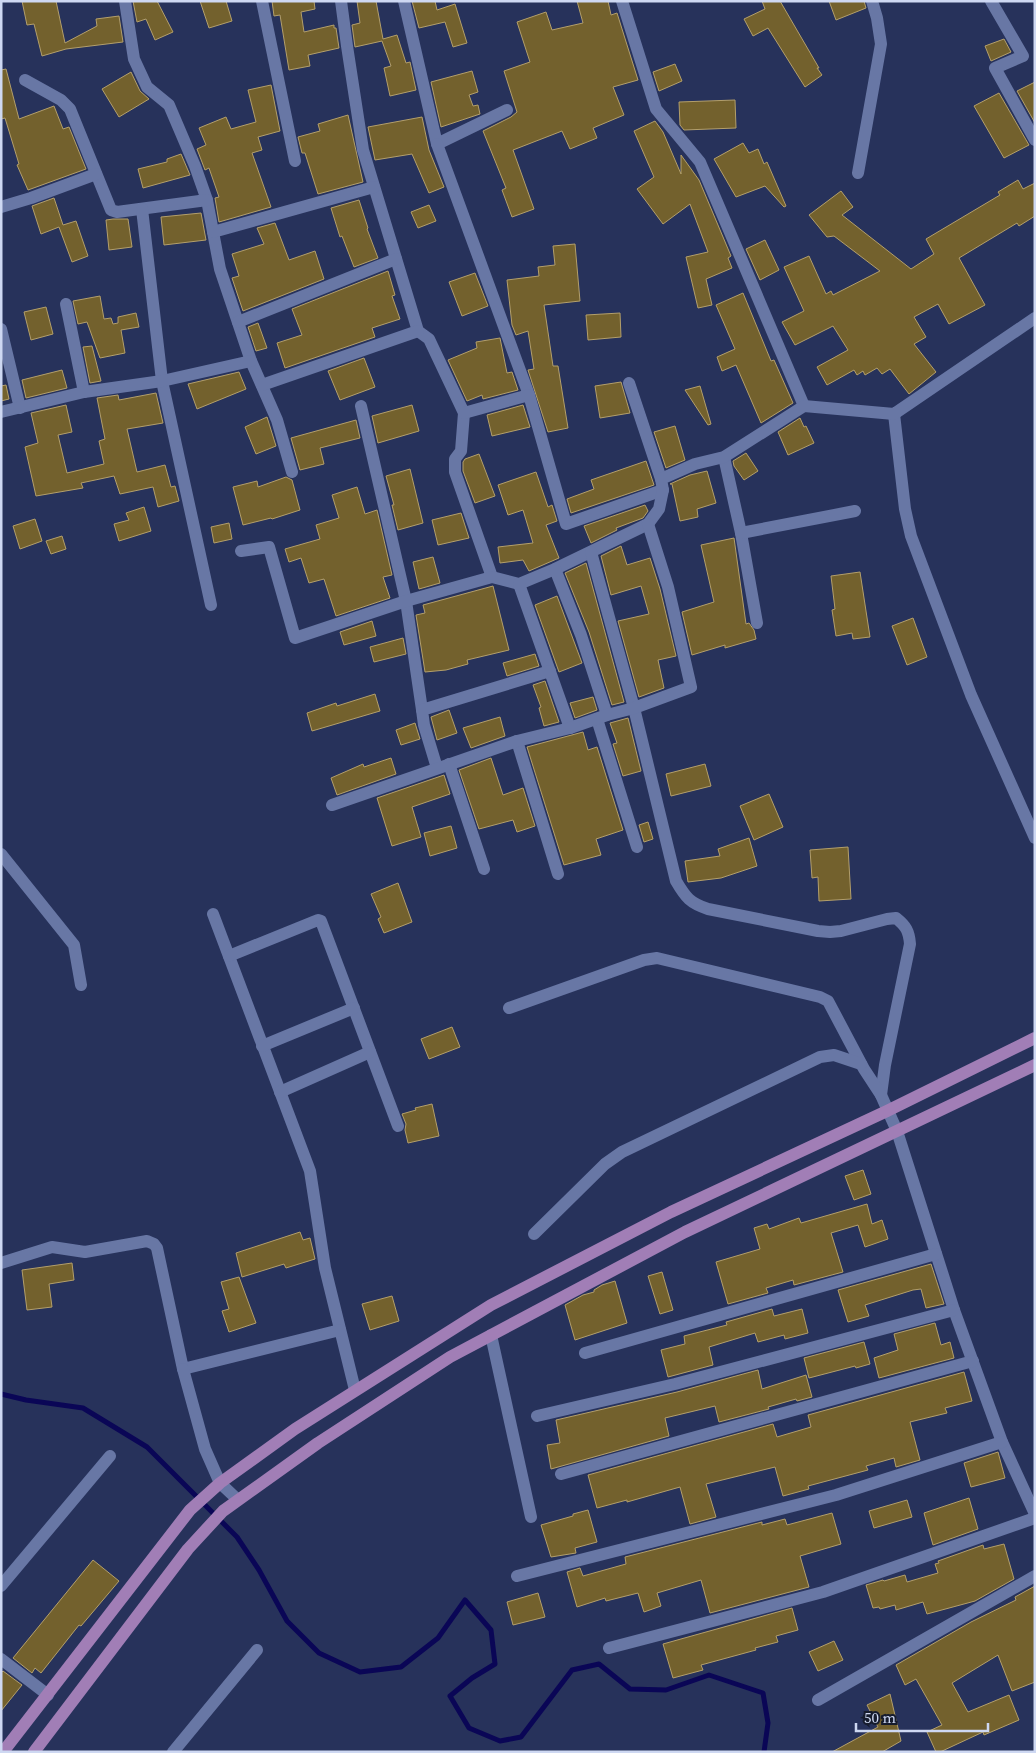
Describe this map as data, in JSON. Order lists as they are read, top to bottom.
{
  "scale_bar": "50 m"
}
